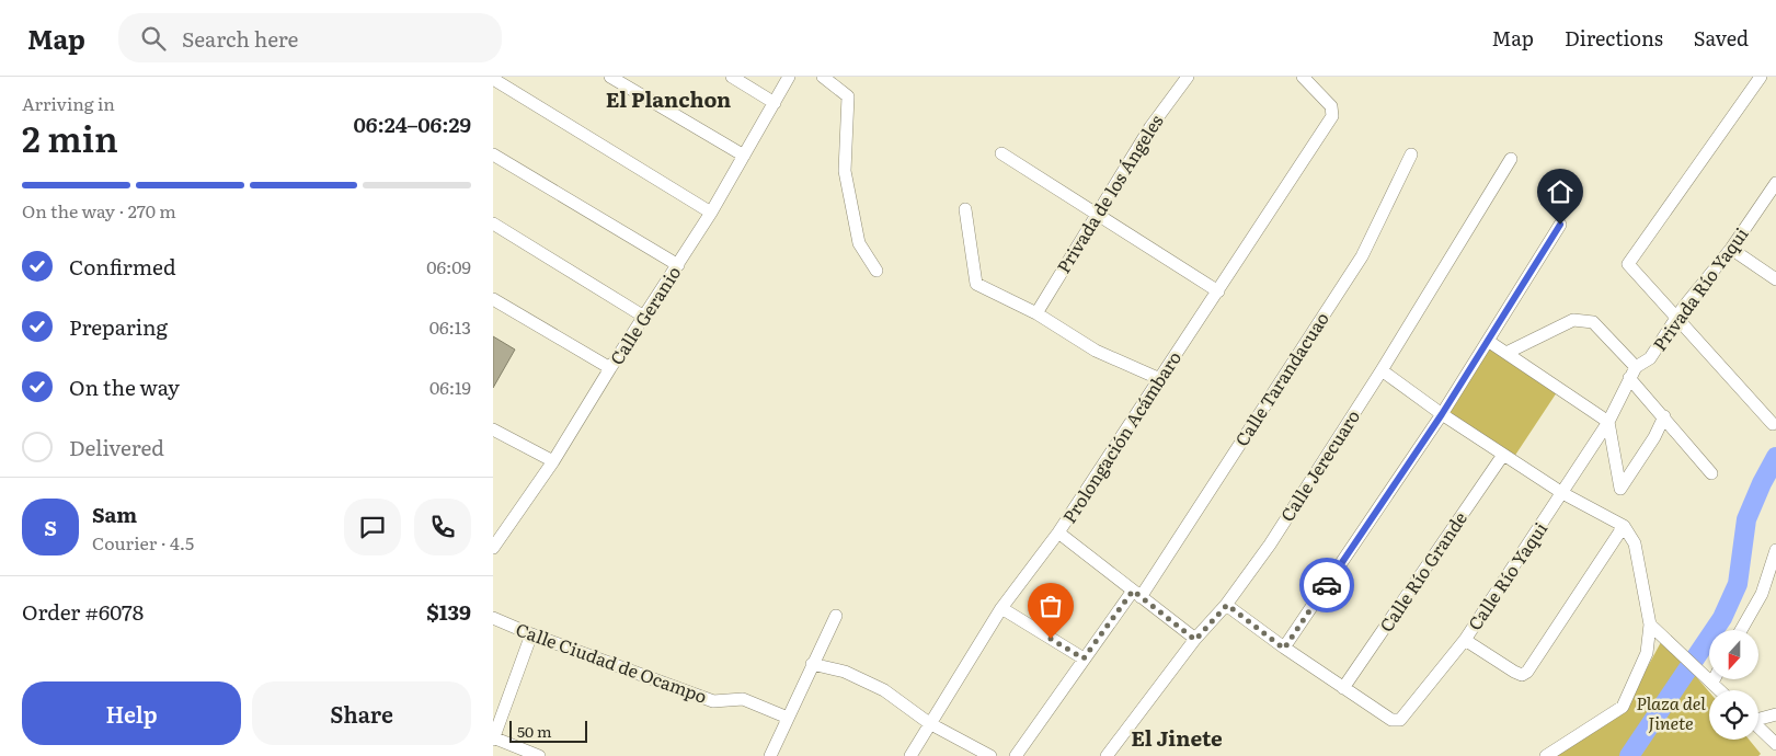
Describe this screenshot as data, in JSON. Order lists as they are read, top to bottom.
{
  "streets": {
    "street": [
      "Privada de los Ángeles",
      "Privada Río Yaqui",
      "Calle Geranio",
      "Calle Tarandacuao",
      "Prolongación Acámbaro",
      "Calle Jerecuaro",
      "Calle Río Grande",
      "Calle Río Yaqui",
      "Calle Ciudad de Ocampo"
    ]
  },
  "crossings": [
    ["Privada Río Yaqui", "Calle Río Yaqui"],
    ["Calle Río Grande", "Calle Río Yaqui"]
  ],
  "districts": ["El Planchon", "El Jinete"],
  "parks": ["Plaza del Jinete"],
  "scale_bar": "50 m",
  "north": "bottom",
  "page": {
    "header": "Map",
    "search": "Search here",
    "nav": ["Map", "Directions", "Saved"],
    "heading": ["2 min", "Arriving in", "06:24–06:29"],
    "panel": [
      "Sam",
      "Courier · 4.5",
      "Order #6078",
      "$139"
    ],
    "bar": "On the way · 270 m",
    "list": [
      ["Confirmed", "06:09"],
      ["Preparing", "06:13"],
      ["On the way", "06:19"],
      "Delivered"
    ],
    "round": "S",
    "buttons": ["Help", "Share"],
    "scale": "50 m"
  }
}
